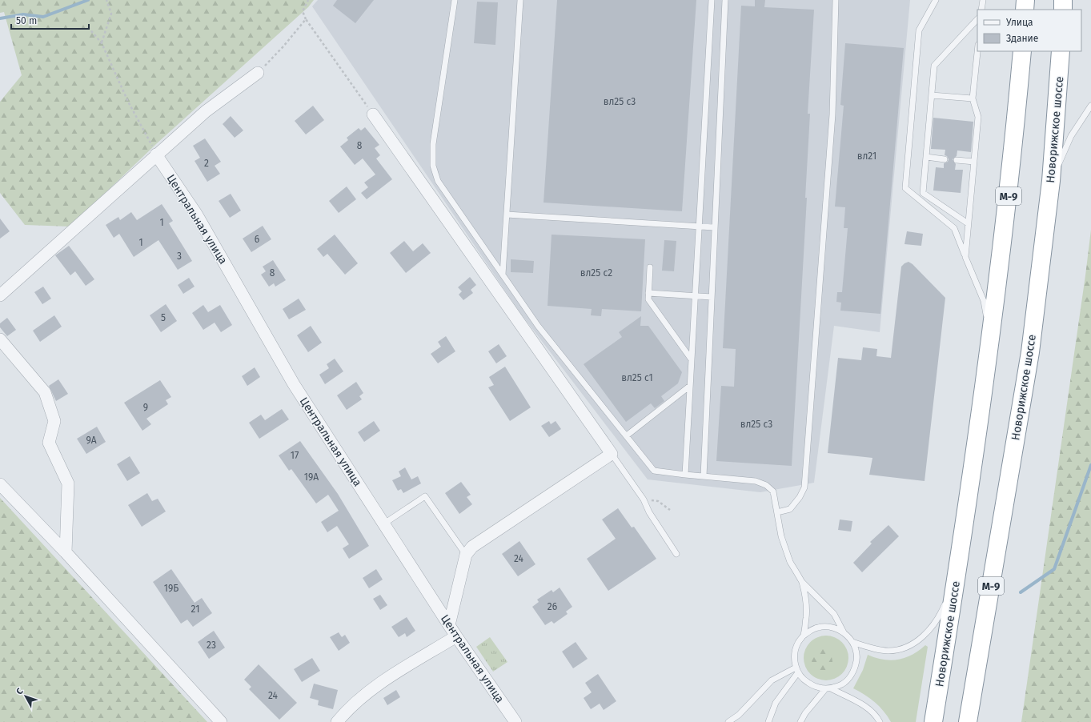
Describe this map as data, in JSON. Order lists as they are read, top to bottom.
{
  "streets": {
    "highway": ["Новорижское шоссе", "М-9"],
    "street": ["Центральная улица"]
  },
  "house_numbers": [
    "вл25 с3",
    "8",
    "вл21",
    "2",
    "1",
    "6",
    "1",
    "3",
    "8",
    "вл25 с2",
    "5",
    "вл25 с1",
    "9",
    "вл25 с3",
    "9А",
    "17",
    "19А",
    "24",
    "19Б",
    "26",
    "21",
    "23",
    "24"
  ],
  "legend": ["Улица", "Здание"],
  "scale_bar": "50 m",
  "north": "top left"
}
